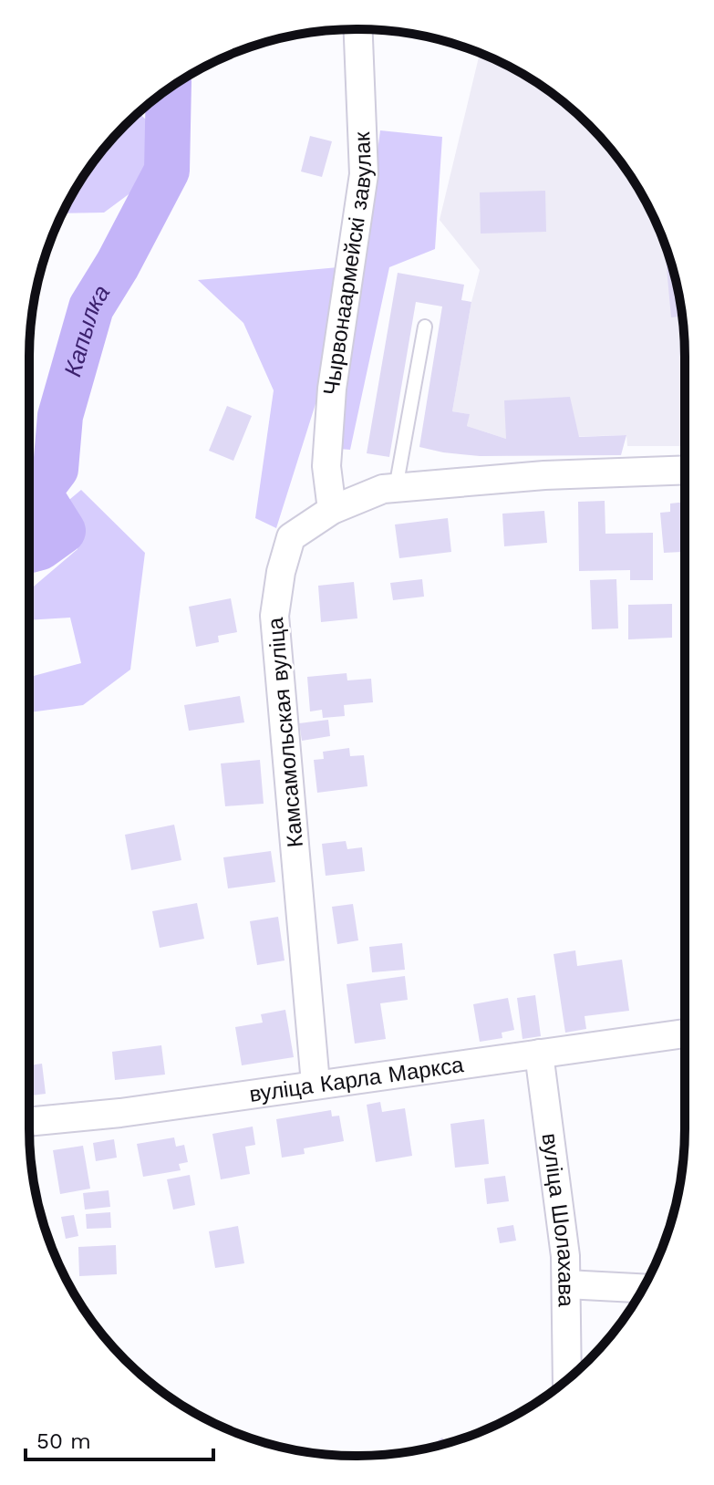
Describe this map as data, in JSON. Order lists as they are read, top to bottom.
{
  "streets": {
    "street": [
      "Чырвонаармейскі завулак",
      "Камсамольская вуліца",
      "вуліца Карла Маркса",
      "вуліца Шолахава"
    ]
  },
  "crossings": [
    ["Чырвонаармейскі завулак", "Камсамольская вуліца"],
    ["Камсамольская вуліца", "вуліца Карла Маркса"],
    ["вуліца Карла Маркса", "вуліца Шолахава"]
  ],
  "water": ["Капылка"],
  "scale_bar": "50 m"
}
